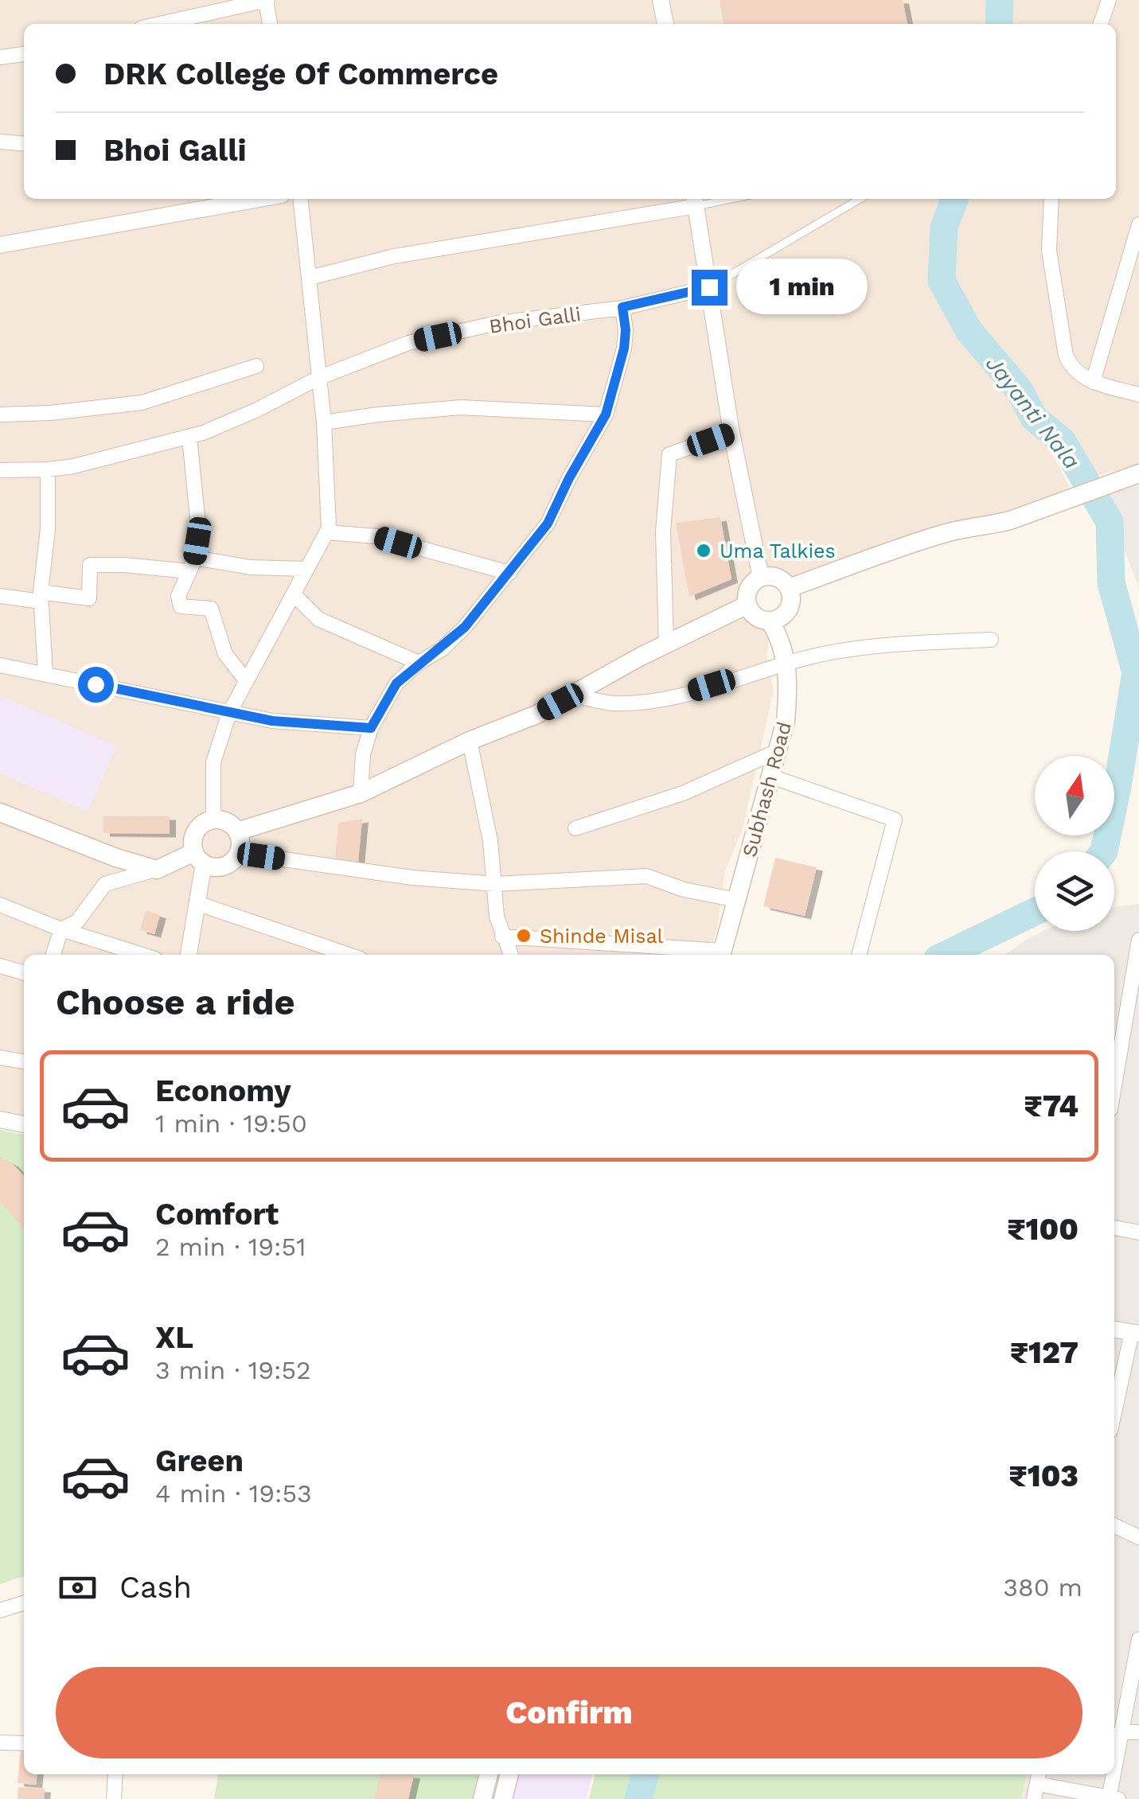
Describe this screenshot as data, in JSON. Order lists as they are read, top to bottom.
{
  "streets": {
    "main road": ["Subhash Road"],
    "street": ["Bhoi Galli"]
  },
  "water": ["Jayanti Nala"],
  "places": ["Uma Talkies", "Shinde Misal"],
  "north": "top",
  "page": {
    "banner": ["DRK College Of Commerce", "Bhoi Galli"],
    "bubble": "1 min",
    "heading": "Choose a ride",
    "list": [
      {
        "name": "Economy",
        "note": "1 min · 19:50",
        "value": "₹74"
      },
      {
        "name": "Comfort",
        "note": "2 min · 19:51",
        "value": "₹100"
      },
      {
        "name": "XL",
        "note": "3 min · 19:52",
        "value": "₹127"
      },
      {
        "name": "Green",
        "note": "4 min · 19:53",
        "value": "₹103"
      }
    ],
    "pay": ["Cash", "380 m"],
    "buttons": "Confirm"
  }
}
